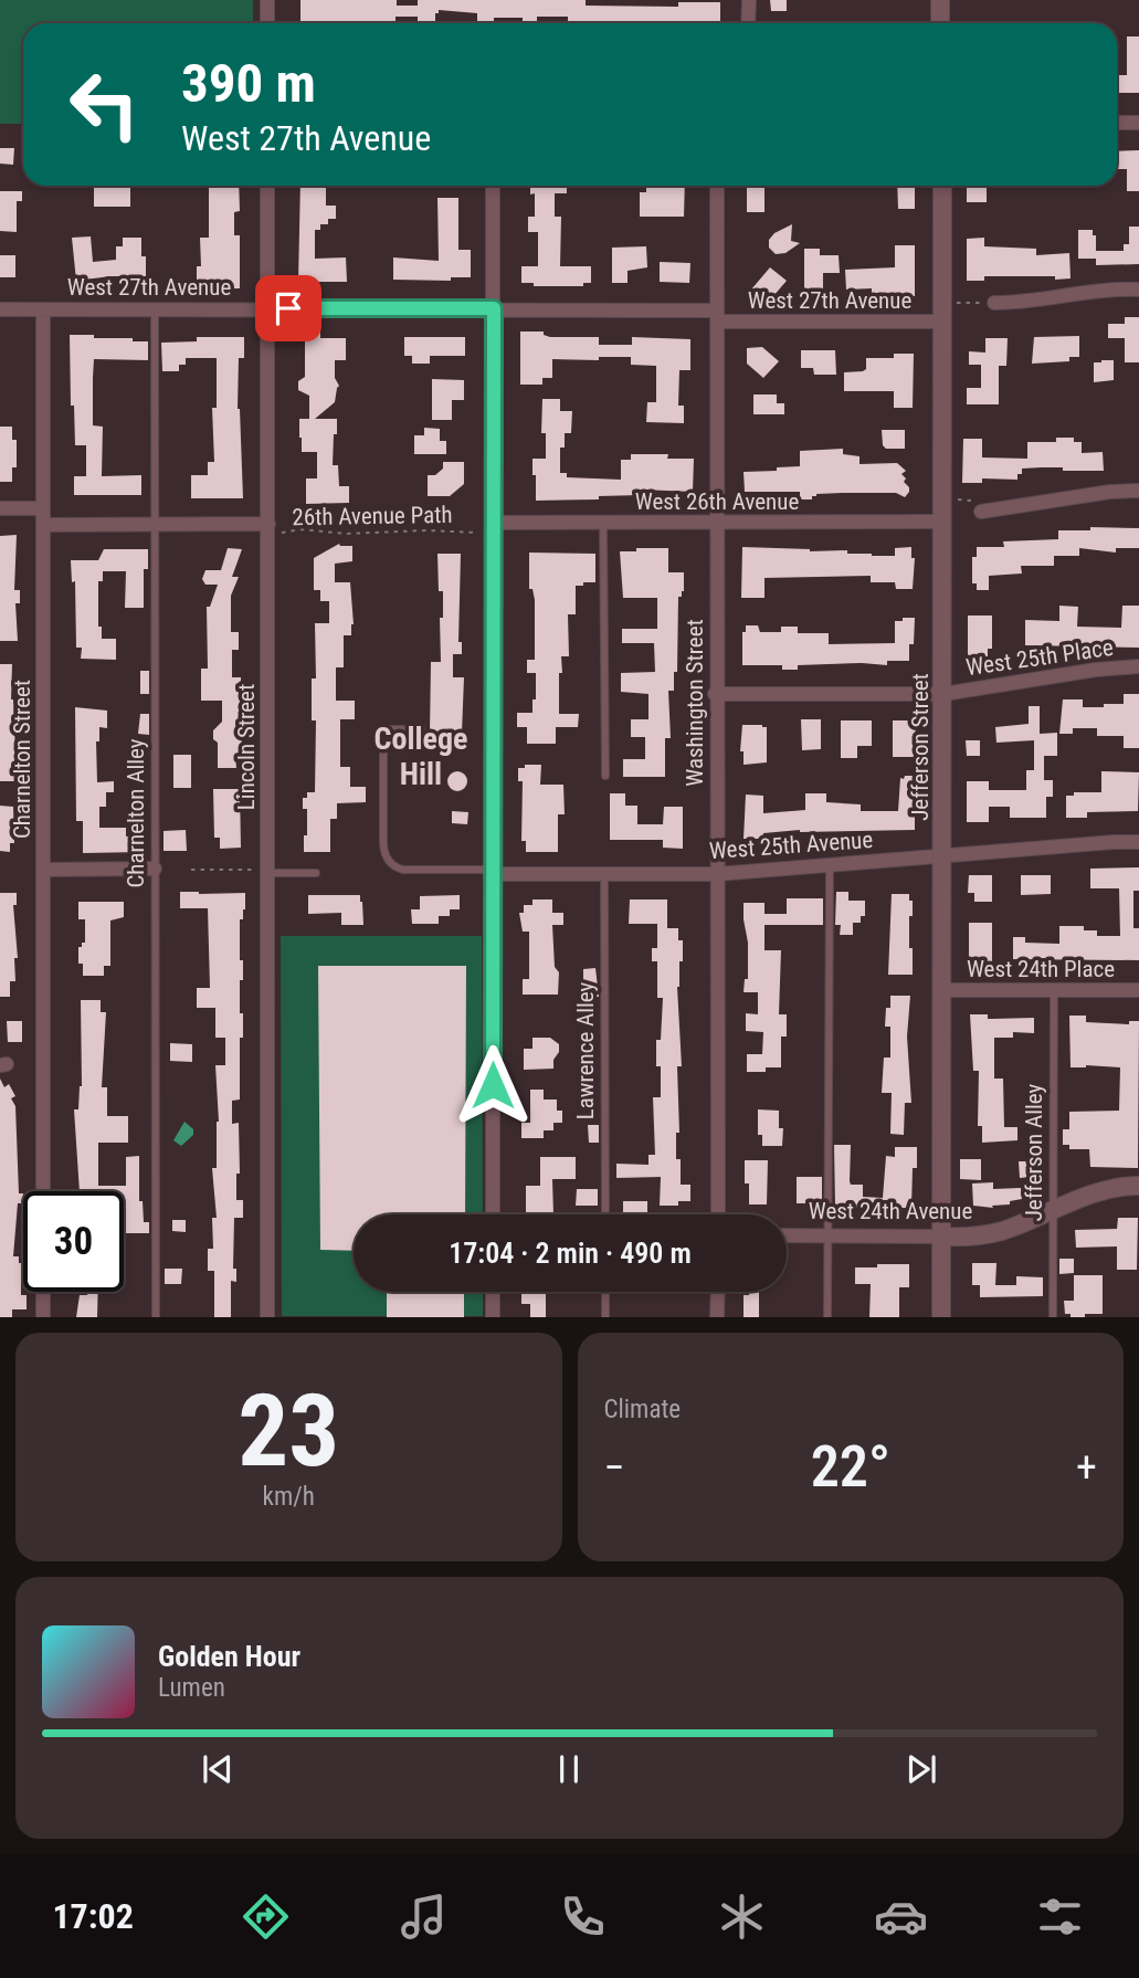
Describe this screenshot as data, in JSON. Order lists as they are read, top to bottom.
{
  "streets": {
    "street": [
      "West 27th Avenue",
      "West 26th Avenue",
      "West 25th Place",
      "Washington Street",
      "Lincoln Street",
      "Jefferson Street",
      "Charnelton Street",
      "West 25th Avenue",
      "West 24th Place",
      "West 24th Avenue"
    ],
    "lane": ["Charnelton Alley", "Lawrence Alley", "Jefferson Alley"],
    "path": ["26th Avenue Path"]
  },
  "crossings": [
    ["West 27th Avenue", "Washington Street"],
    ["West 27th Avenue", "Lincoln Street"],
    ["West 27th Avenue", "Jefferson Street"],
    ["West 27th Avenue", "Charnelton Street"],
    ["West 27th Avenue", "Charnelton Alley"],
    ["West 26th Avenue", "Washington Street"],
    ["West 26th Avenue", "Jefferson Street"],
    ["26th Avenue Path", "Lincoln Street"],
    ["West 25th Place", "Washington Street"],
    ["West 25th Place", "Jefferson Street"],
    ["Washington Street", "West 25th Avenue"],
    ["Jefferson Street", "West 25th Avenue"],
    ["Jefferson Street", "West 24th Place"],
    ["Jefferson Street", "West 24th Avenue"],
    ["West 25th Avenue", "Lawrence Alley"],
    ["West 24th Place", "Jefferson Alley"],
    ["Jefferson Alley", "West 24th Avenue"]
  ],
  "districts": ["College Hill"],
  "page": {
    "turn": ["390 m", "West 27th Avenue"],
    "limit": "30",
    "trip": "17:04 · 2 min · 490 m",
    "tile": [
      ["23", "km/h"],
      "Climate"
    ],
    "heat": ["−", "22°", "+"],
    "song": ["Golden Hour", "Lumen"],
    "tabs": "17:02"
  }
}
